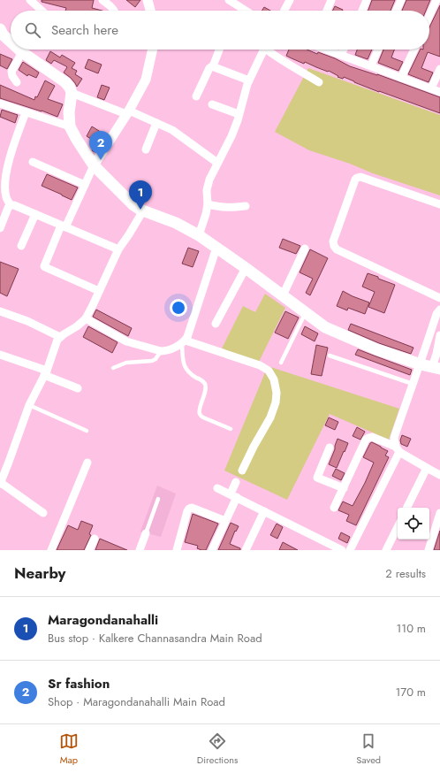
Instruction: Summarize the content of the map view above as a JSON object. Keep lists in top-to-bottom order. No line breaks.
{"page":{"search":"Search here","pins":["2","1"],"heading":["Nearby","2 results"],"list":[{"mark":"1","name":"Maragondanahalli","note":"Bus stop · Kalkere Channasandra Main Road","value":"110 m"},{"mark":"2","name":"Sr fashion","note":"Shop · Maragondanahalli Main Road","value":"170 m"}],"nav":["Map","Directions","Saved"]}}
